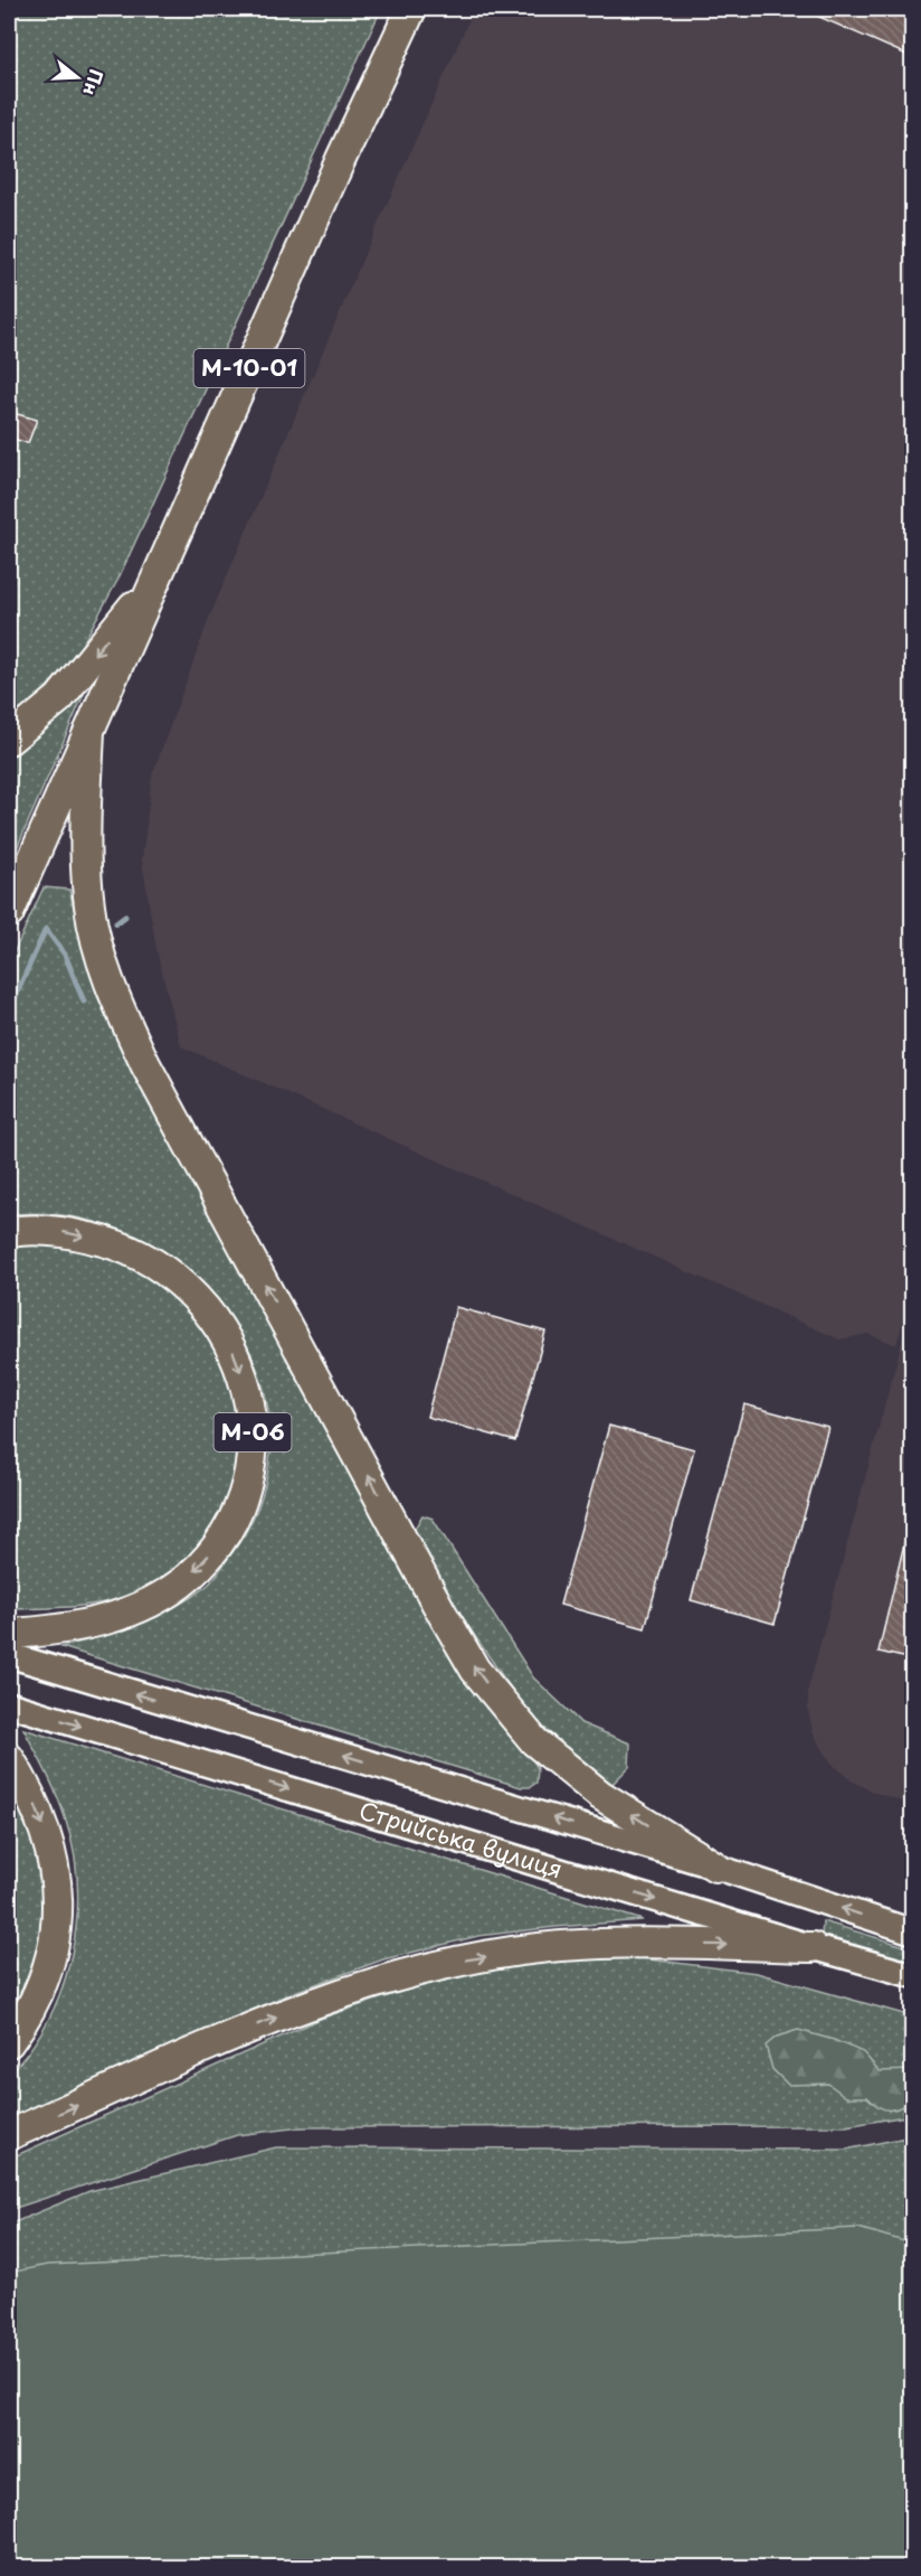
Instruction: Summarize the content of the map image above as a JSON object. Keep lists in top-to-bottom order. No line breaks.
{"streets":{"highway":["М-10-01","М-06"],"main road":["Стрийська вулиця"]},"north":"right"}
